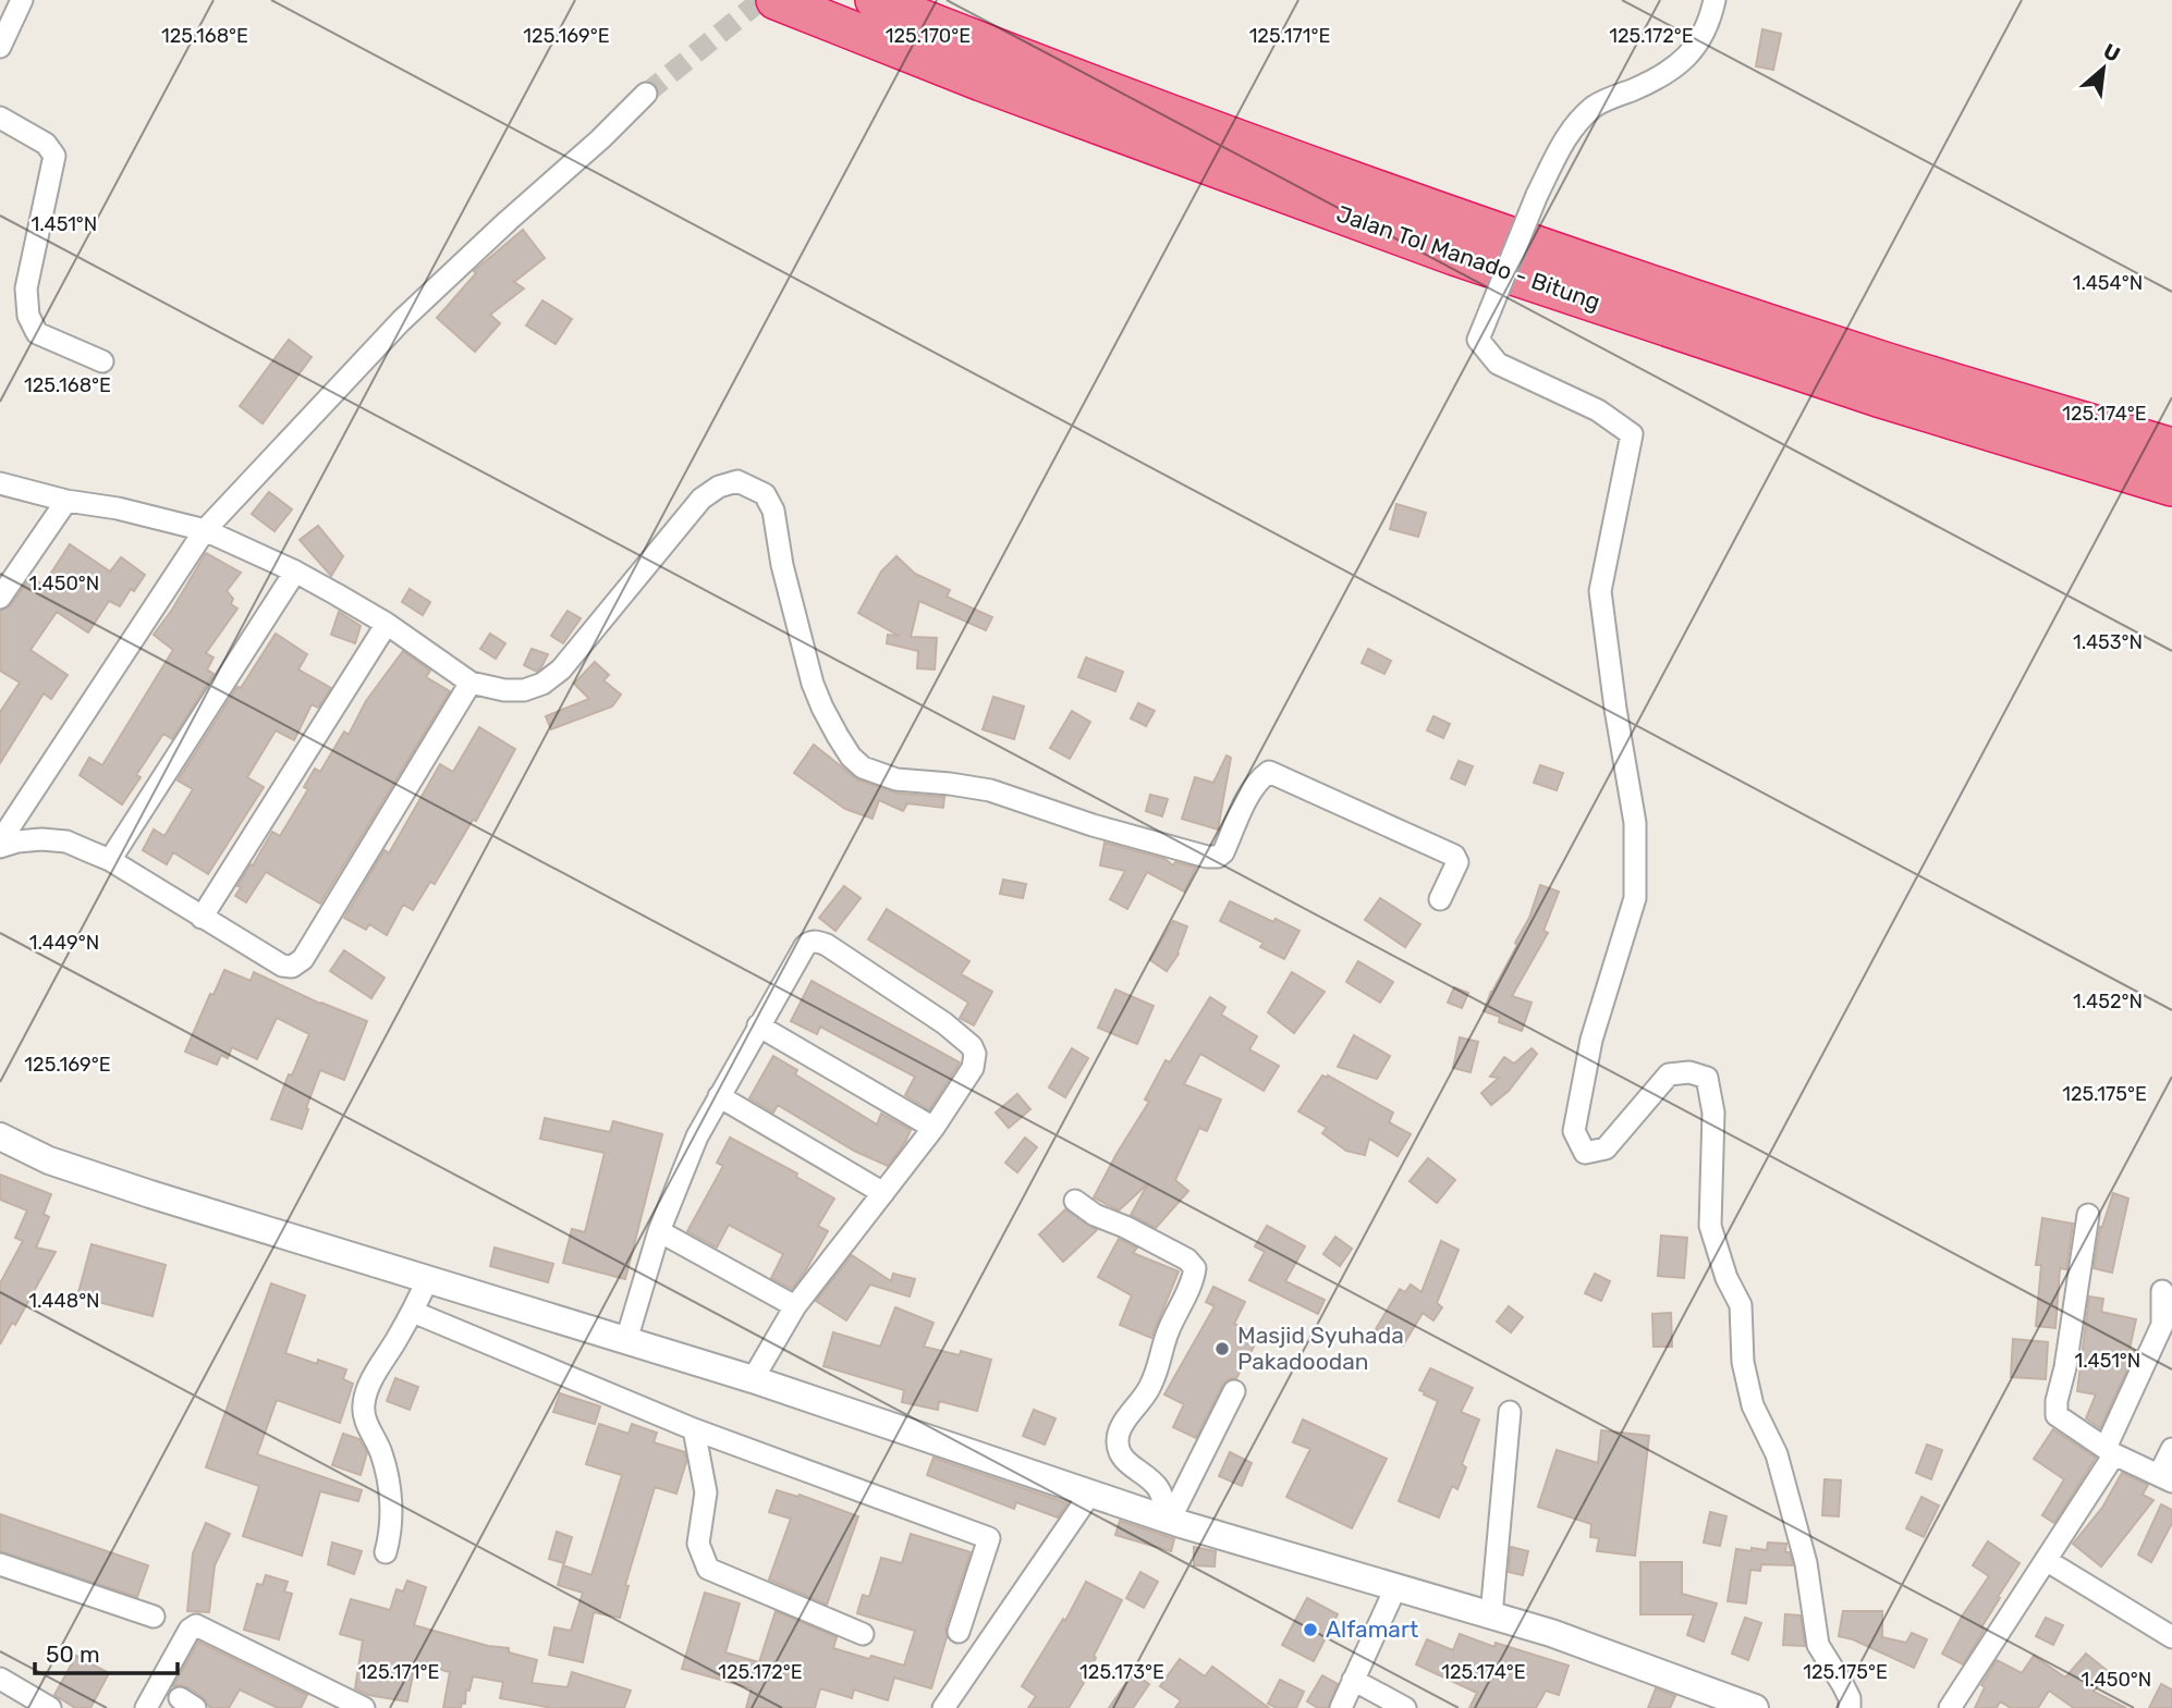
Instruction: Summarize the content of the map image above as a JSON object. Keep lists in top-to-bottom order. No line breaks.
{"streets":{"highway":["Jalan Tol Manado - Bitung"]},"places":["Masjid Syuhada Pakadoodan","Alfamart"],"scale_bar":"50 m","north":"top right","coordinates":["125.168°E","125.169°E","125.170°E","125.171°E","125.172°E","1.451°N","1.454°N","125.174°E","1.450°N","1.453°N","1.449°N","1.452°N","125.175°E","1.448°N","125.173°E"]}
